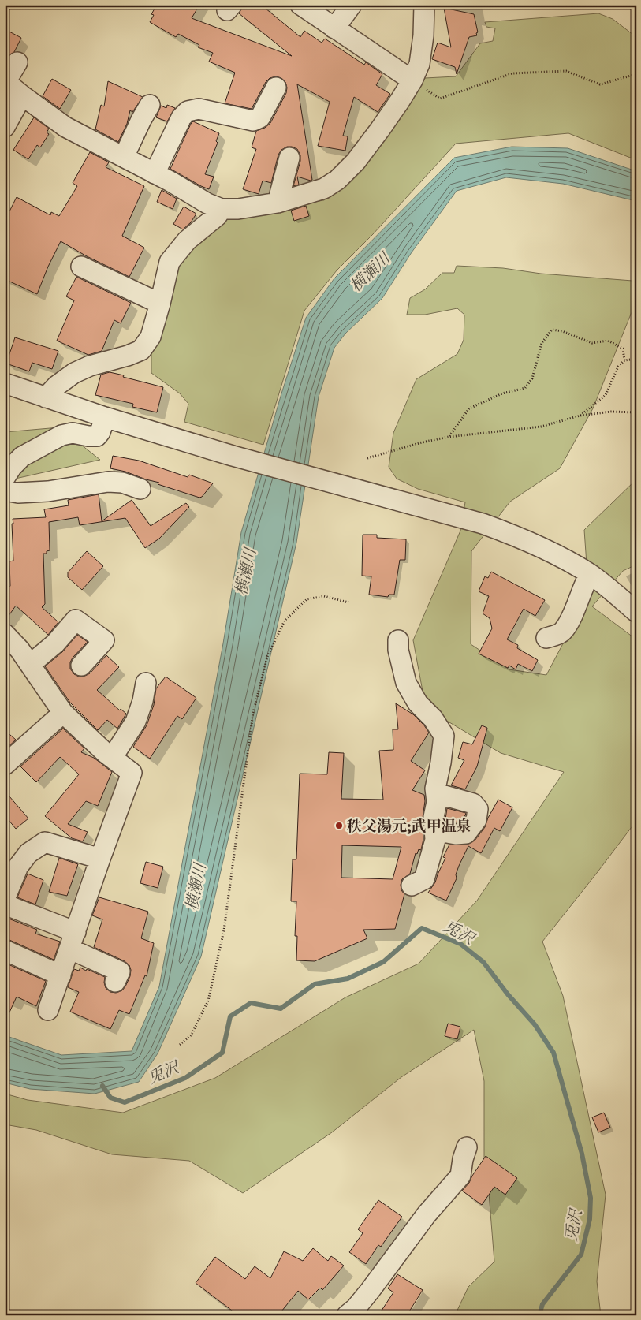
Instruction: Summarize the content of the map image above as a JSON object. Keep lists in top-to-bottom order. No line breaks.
{"water":["横瀬川","兎沢"],"places":["秩父湯元;武甲温泉"]}
